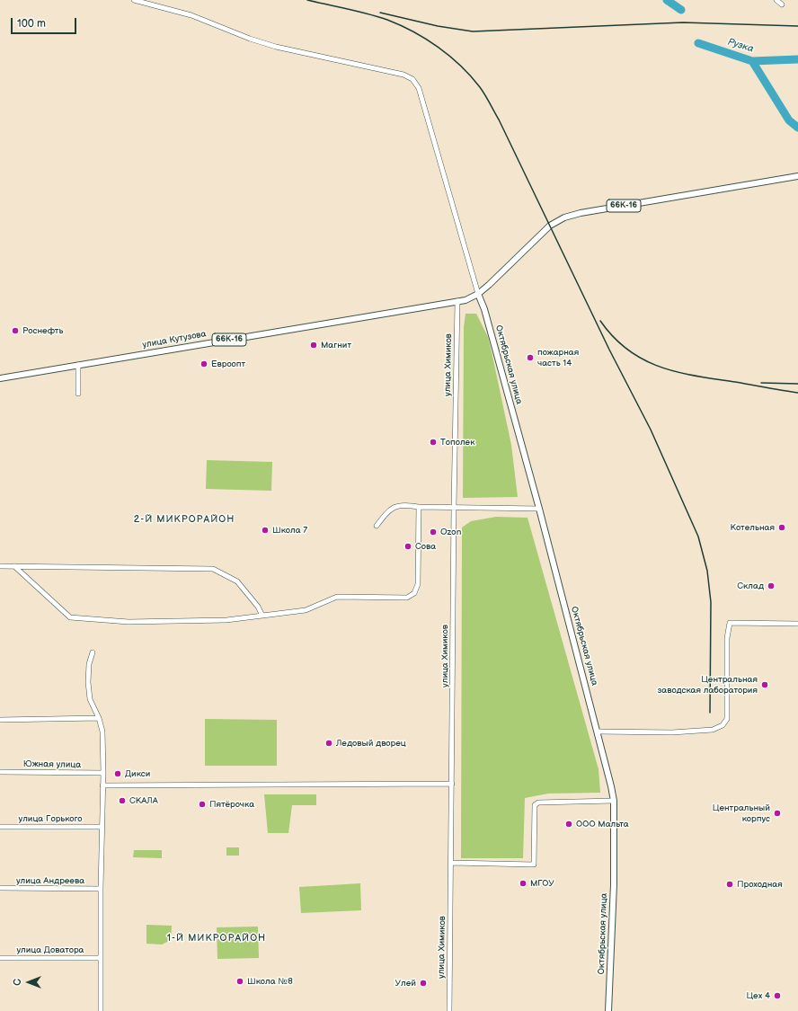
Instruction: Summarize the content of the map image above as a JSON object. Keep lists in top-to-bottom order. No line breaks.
{"streets":{"main road":["66К-16","улица Кутузова","Октябрьская улица"],"street":["улица Химиков","Южная улица","улица Горького","улица Андреева","улица Доватора"]},"crossings":[["66К-16","улица Кутузова"],["66К-16","улица Химиков"],["66К-16","Октябрьская улица"],["улица Кутузова","улица Химиков"]],"districts":["2-Й МИКРОРАЙОН","1-Й МИКРОРАЙОН"],"water":["Рузка"],"places":["Роснефть","Магнит","пожарная часть 14","Евроопт","Тополек","Котельная","Школа 7","Ozon","Сова","Склад","Центральная заводская лаборатория","Ледовый дворец","Дикси","СКАЛА","Пятёрочка","Центральный корпус","ООО Мальта","МГОУ","Проходная","Школа №8","Улей","Цех 4"],"scale_bar":"100 m","north":"left"}
